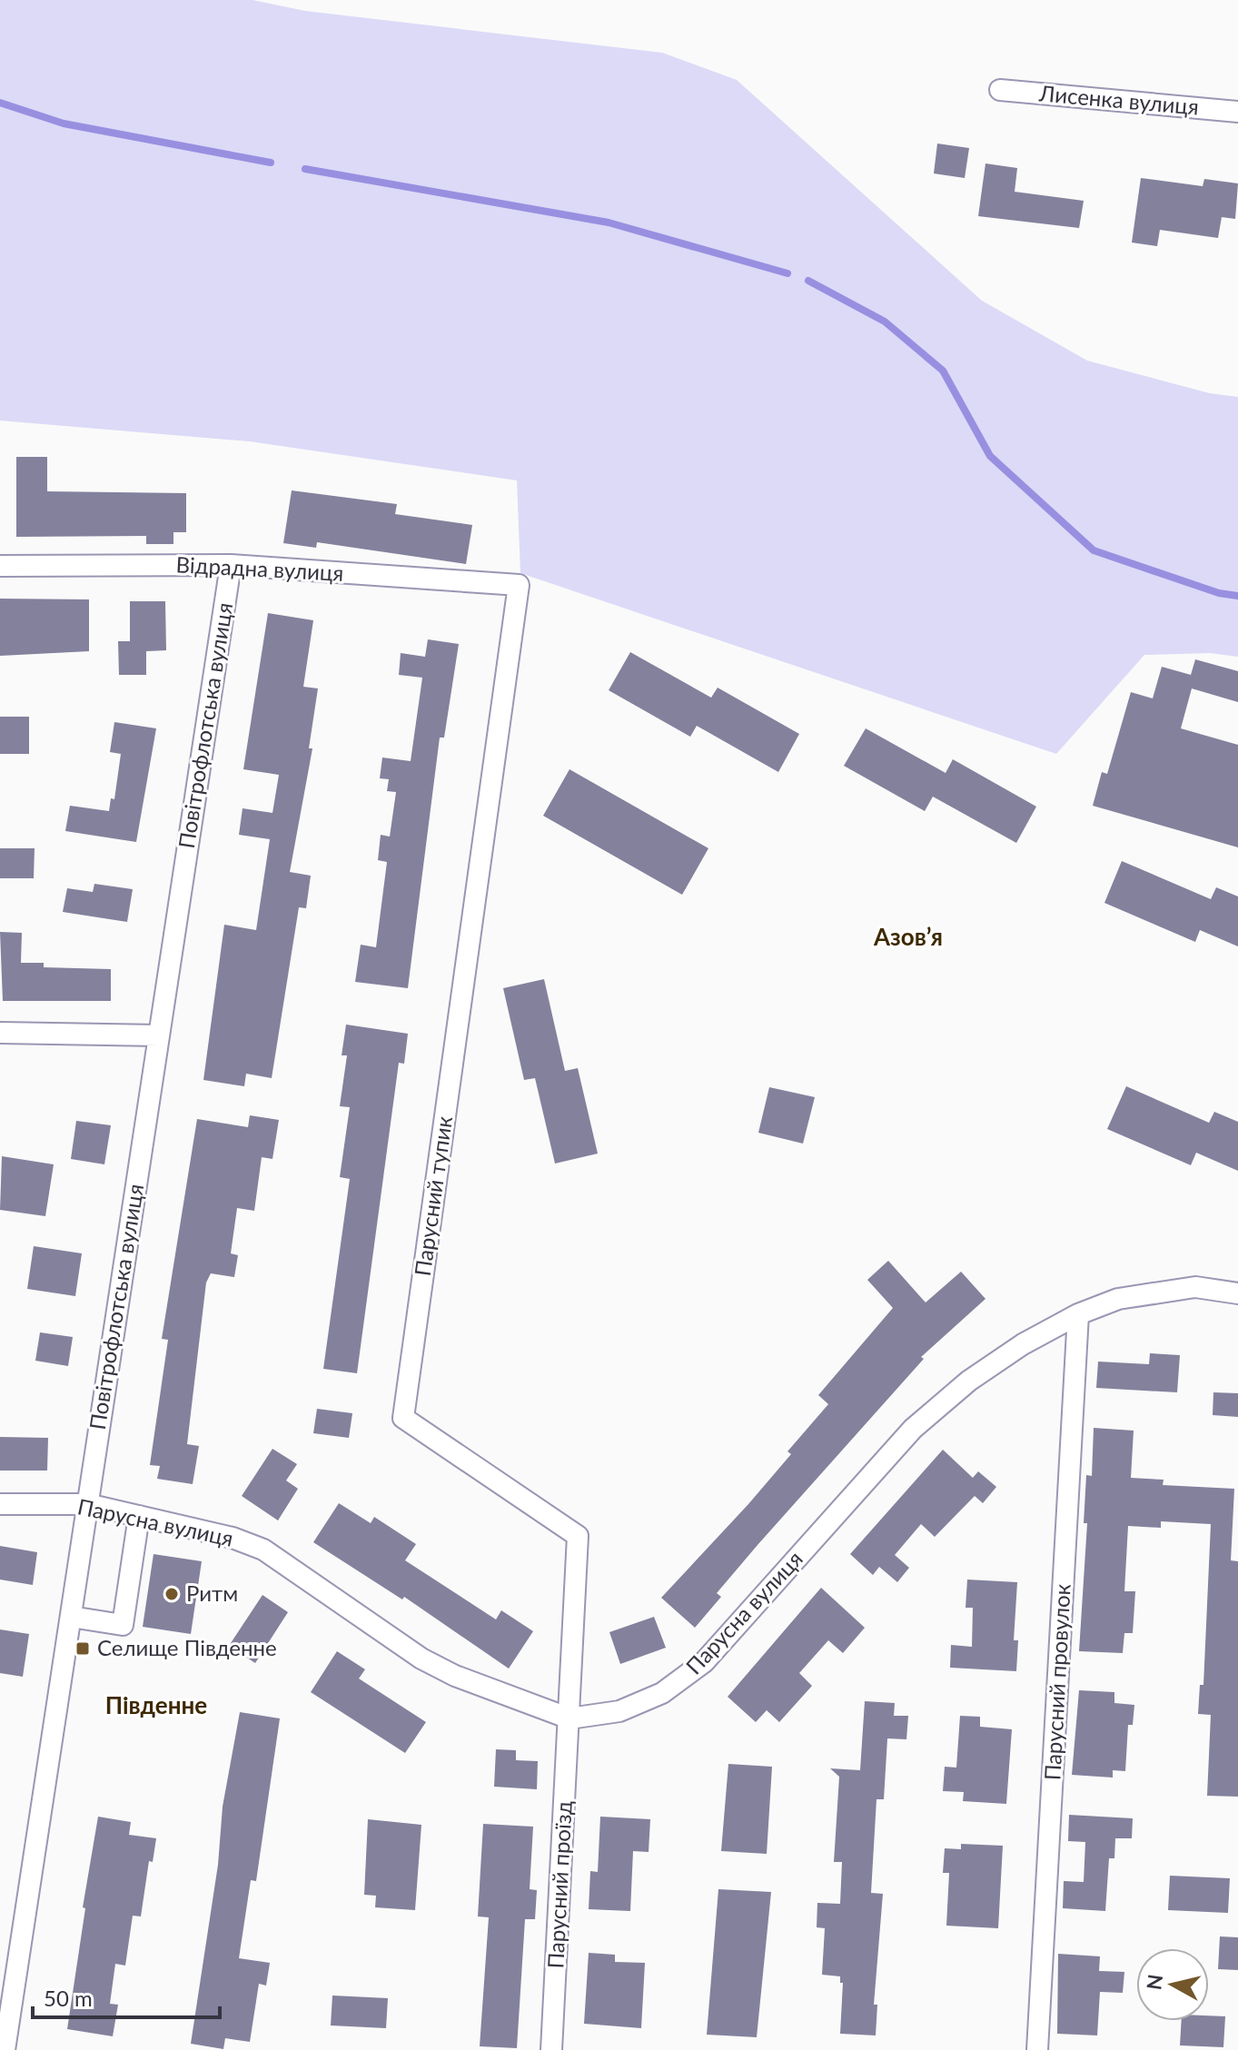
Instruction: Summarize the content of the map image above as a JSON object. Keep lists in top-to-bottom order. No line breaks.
{"streets":{"street":["Лисенка вулиця","Відрадна вулиця","Повітрофлотська вулиця","Парусний тупик","Парусна вулиця","Парусний провулок","Парусний проїзд"]},"crossings":[["Відрадна вулиця","Повітрофлотська вулиця"],["Відрадна вулиця","Парусний тупик"],["Повітрофлотська вулиця","Парусна вулиця"],["Парусний тупик","Парусна вулиця"],["Парусний тупик","Парусний проїзд"],["Парусна вулиця","Парусний провулок"],["Парусна вулиця","Парусний проїзд"]],"districts":["Азов’я","Південне"],"places":{"other":["Ритм"],"transit":["Селище Південне"]},"scale_bar":"50 m","north":"left"}
